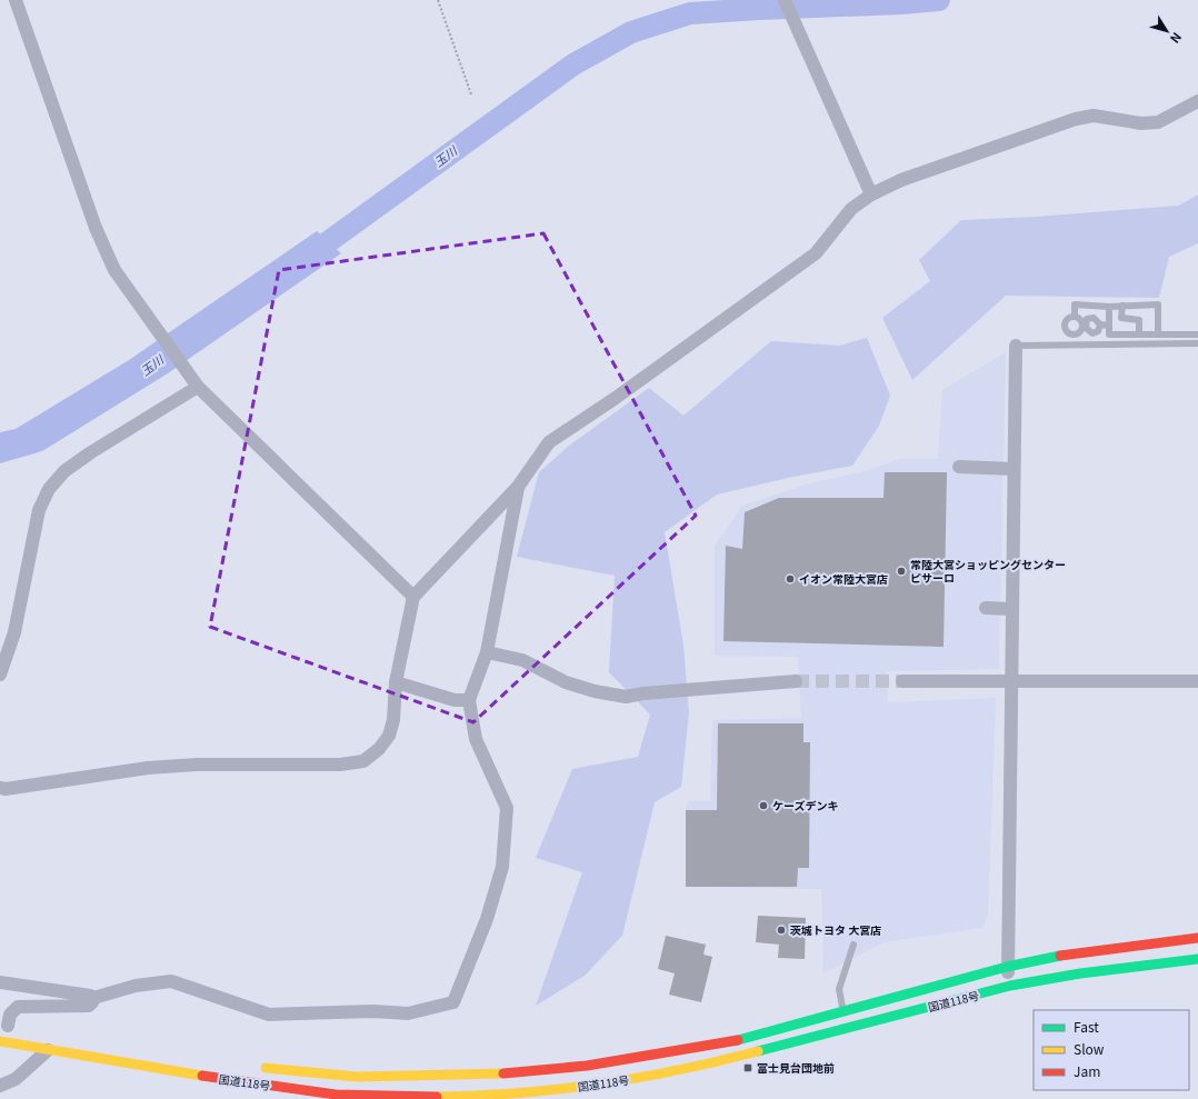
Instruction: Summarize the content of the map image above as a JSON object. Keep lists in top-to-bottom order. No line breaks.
{"streets":{"highway":["国道118号"]},"water":["玉川"],"places":{"other":["常陸大宮ショッピングセンター ピサーロ","イオン常陸大宮店","ケーズデンキ","茨城トヨタ 大宮店"],"transit":["富士見台団地前"]},"legend":["Fast","Slow","Jam"],"north":"bottom right"}
